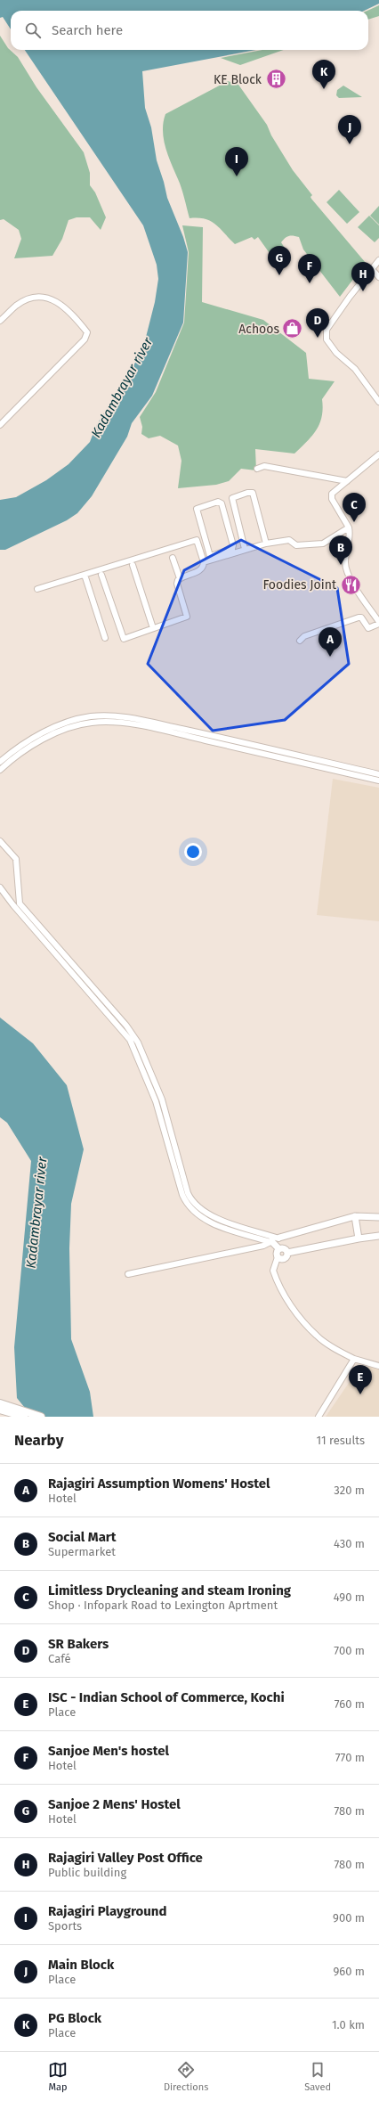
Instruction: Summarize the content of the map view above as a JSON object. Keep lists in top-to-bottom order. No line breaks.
{"water":["Kadambrayar river"],"places":{"building":["KE Block"],"shop":["Achoos"],"restaurant":["Foodies Joint"]},"page":{"search":"Search here","pins":["K","J","I","G","F","H","D","C","B","A","E"],"heading":["Nearby","11 results"],"list":[{"mark":"A","name":"Rajagiri Assumption Womens' Hostel","note":"Hotel","value":"320 m"},{"mark":"B","name":"Social Mart","note":"Supermarket","value":"430 m"},{"mark":"C","name":"Limitless Drycleaning and steam Ironing","note":"Shop · Infopark Road to Lexington Aprtment","value":"490 m"},{"mark":"D","name":"SR Bakers","note":"Café","value":"700 m"},{"mark":"E","name":"ISC - Indian School of Commerce, Kochi","note":"Place","value":"760 m"},{"mark":"F","name":"Sanjoe Men's hostel","note":"Hotel","value":"770 m"},{"mark":"G","name":"Sanjoe 2 Mens' Hostel","note":"Hotel","value":"780 m"},{"mark":"H","name":"Rajagiri Valley Post Office","note":"Public building","value":"780 m"},{"mark":"I","name":"Rajagiri Playground","note":"Sports","value":"900 m"},{"mark":"J","name":"Main Block","note":"Place","value":"960 m"},{"mark":"K","name":"PG Block","note":"Place","value":"1.0 km"}],"nav":["Map","Directions","Saved"]}}
